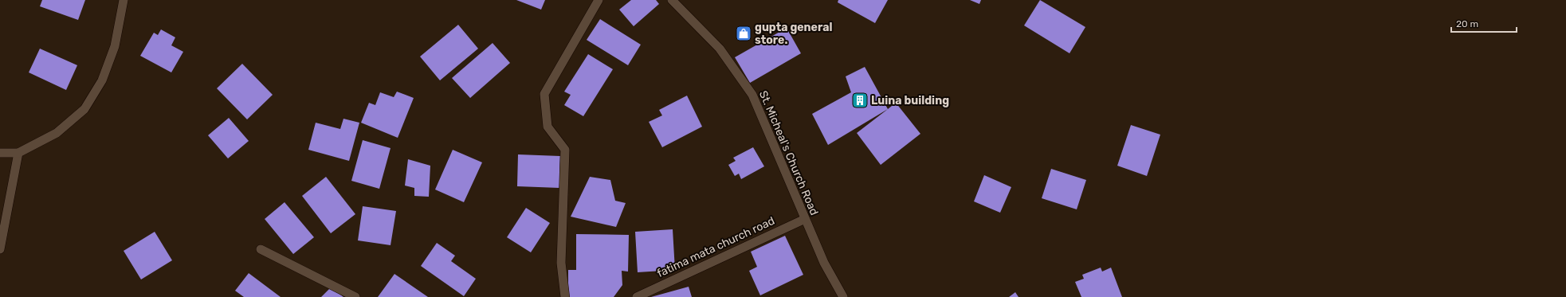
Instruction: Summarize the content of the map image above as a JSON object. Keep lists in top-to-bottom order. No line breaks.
{"streets":{"street":["St. Micheal's Church Road","fatima mata church road"]},"crossings":[["St. Micheal's Church Road","fatima mata church road"]],"places":{"shop":["gupta general store."],"building":["Luina building"]},"scale_bar":"20 m"}
